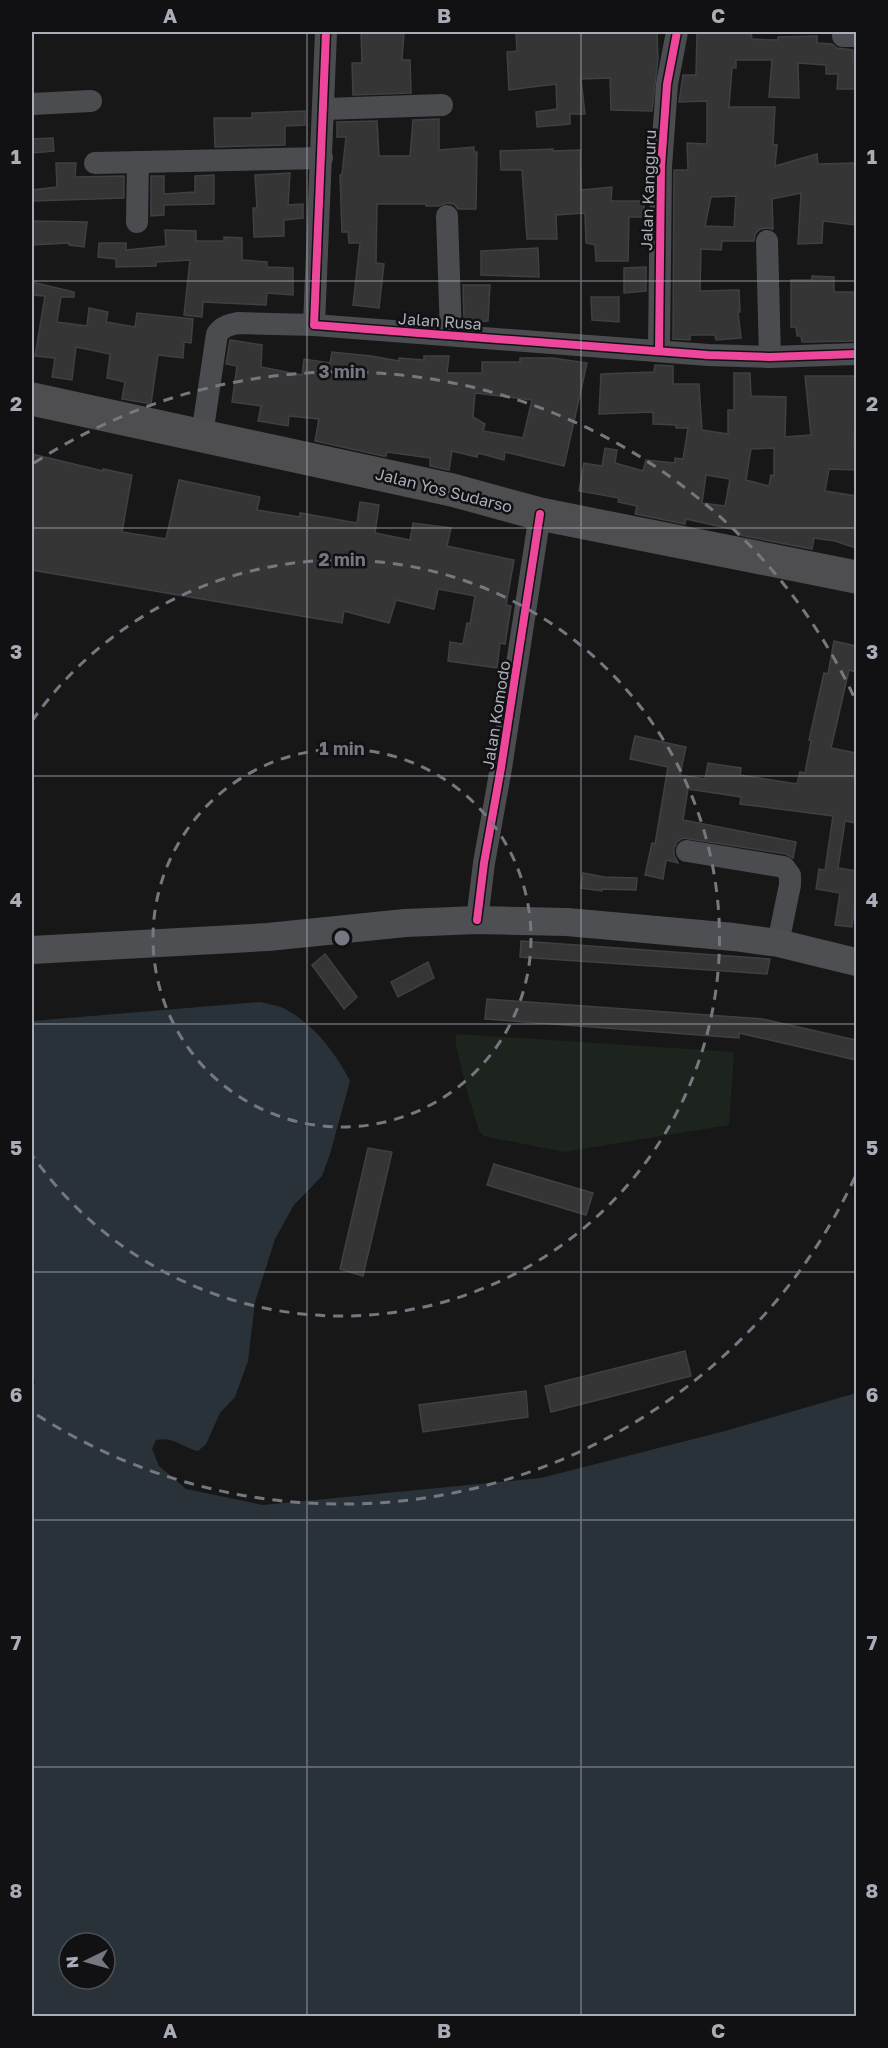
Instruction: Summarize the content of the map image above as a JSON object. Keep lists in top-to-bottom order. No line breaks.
{"streets":{"highway":["Jalan Yos Sudarso"],"street":["Jalan Kangguru","Jalan Rusa","Jalan Komodo"]},"crossings":[["Jalan Kangguru","Jalan Rusa"],["Jalan Rusa","Jalan Yos Sudarso"],["Jalan Yos Sudarso","Jalan Komodo"]],"north":"left","grid":{"columns":["A","B","C"],"rows":["1","2","3","4","5","6","7","8"]},"rings":["3 min","2 min","1 min"]}
